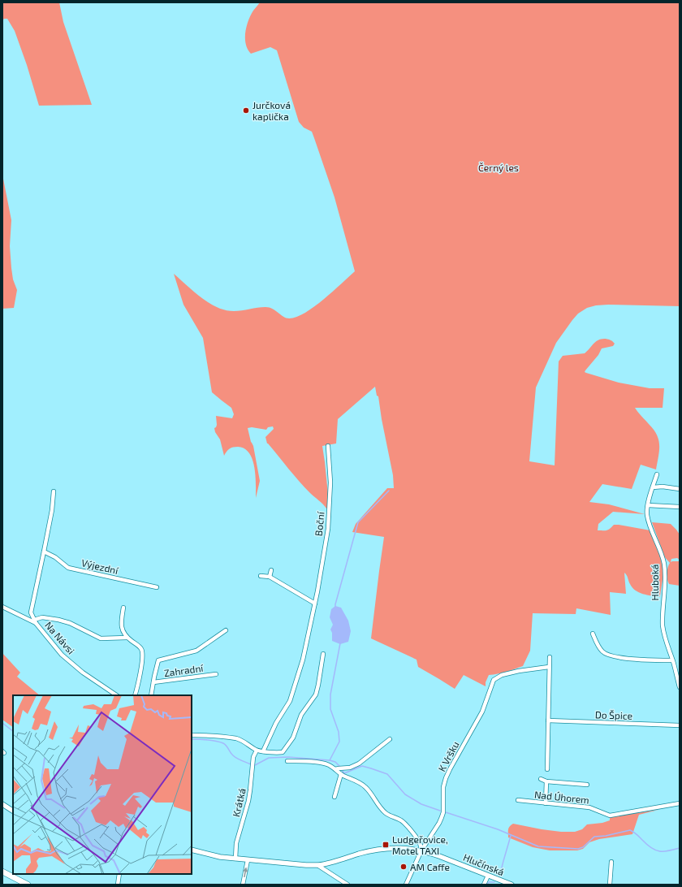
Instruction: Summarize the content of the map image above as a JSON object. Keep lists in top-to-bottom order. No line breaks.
{"streets":{"street":["Boční","Výjezdní","Hluboká","Na Návsi","Zahradní","Do Špice","K Vršku","Nad Úhorem","Krátká","Hlučínská"]},"crossings":[["K Vršku","Hlučínská"],["Krátká","Hlučínská"]],"parks":["Černý les"],"places":{"other":["Jurčková kaplička","AM Caffe"],"transit":["Ludgeřovice, Motel TAXI"]}}
